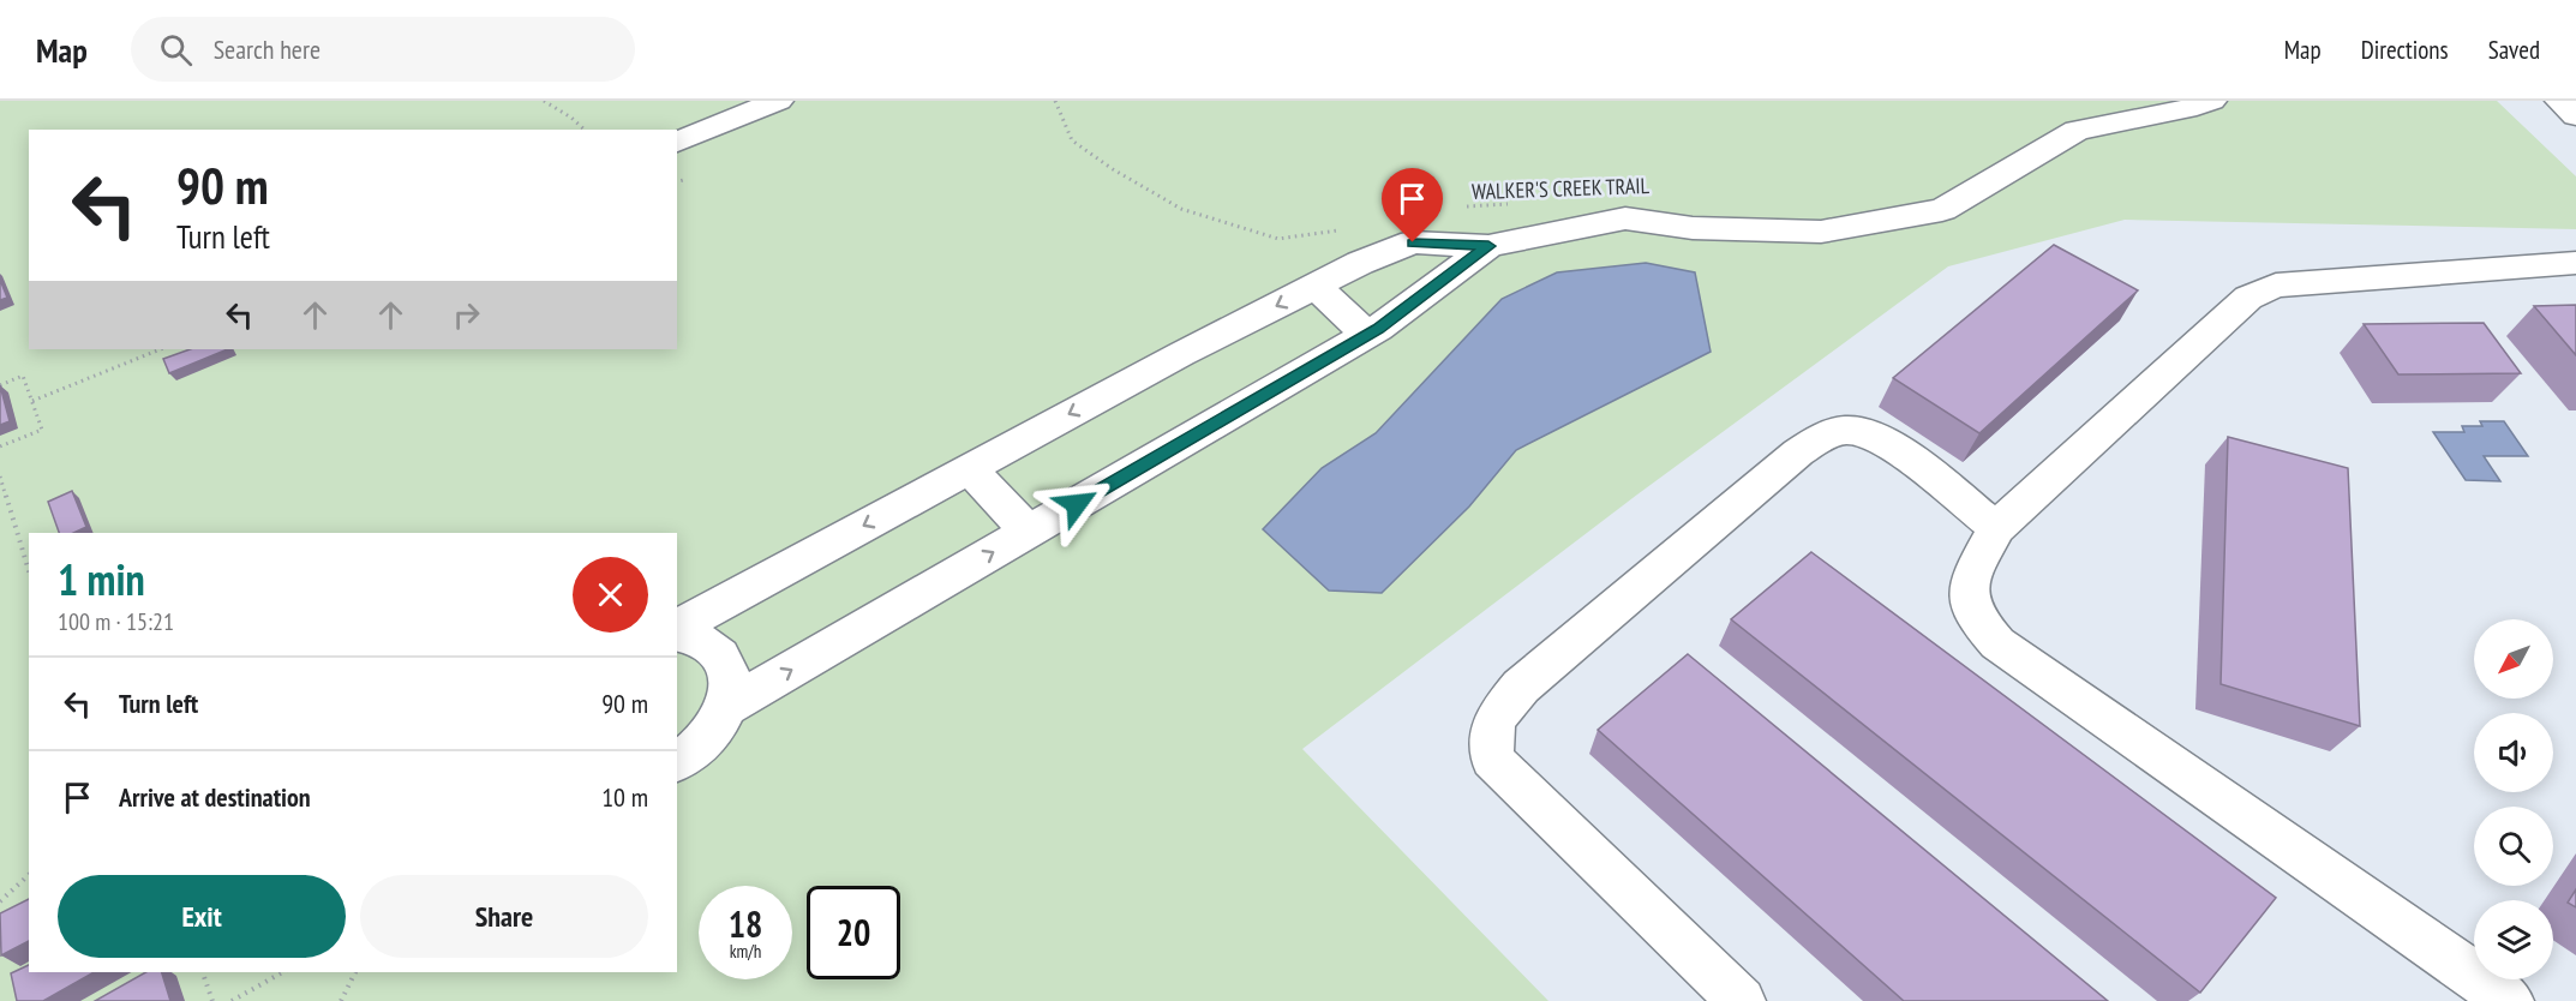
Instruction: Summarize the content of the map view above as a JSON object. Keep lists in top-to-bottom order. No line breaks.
{"streets":{"path":["WALKER'S CREEK TRAIL"]},"north":"bottom left","page":{"header":"Map","search":"Search here","nav":["Map","Directions","Saved"],"turn":["90 m","Turn left"],"heading":["1 min","100 m · 15:21"],"list":[{"name":"Turn left","value":"90 m"},{"name":"Arrive at destination","value":"10 m"}],"buttons":["Exit","Share"],"speed":"18 km/h","limit":"20"}}
